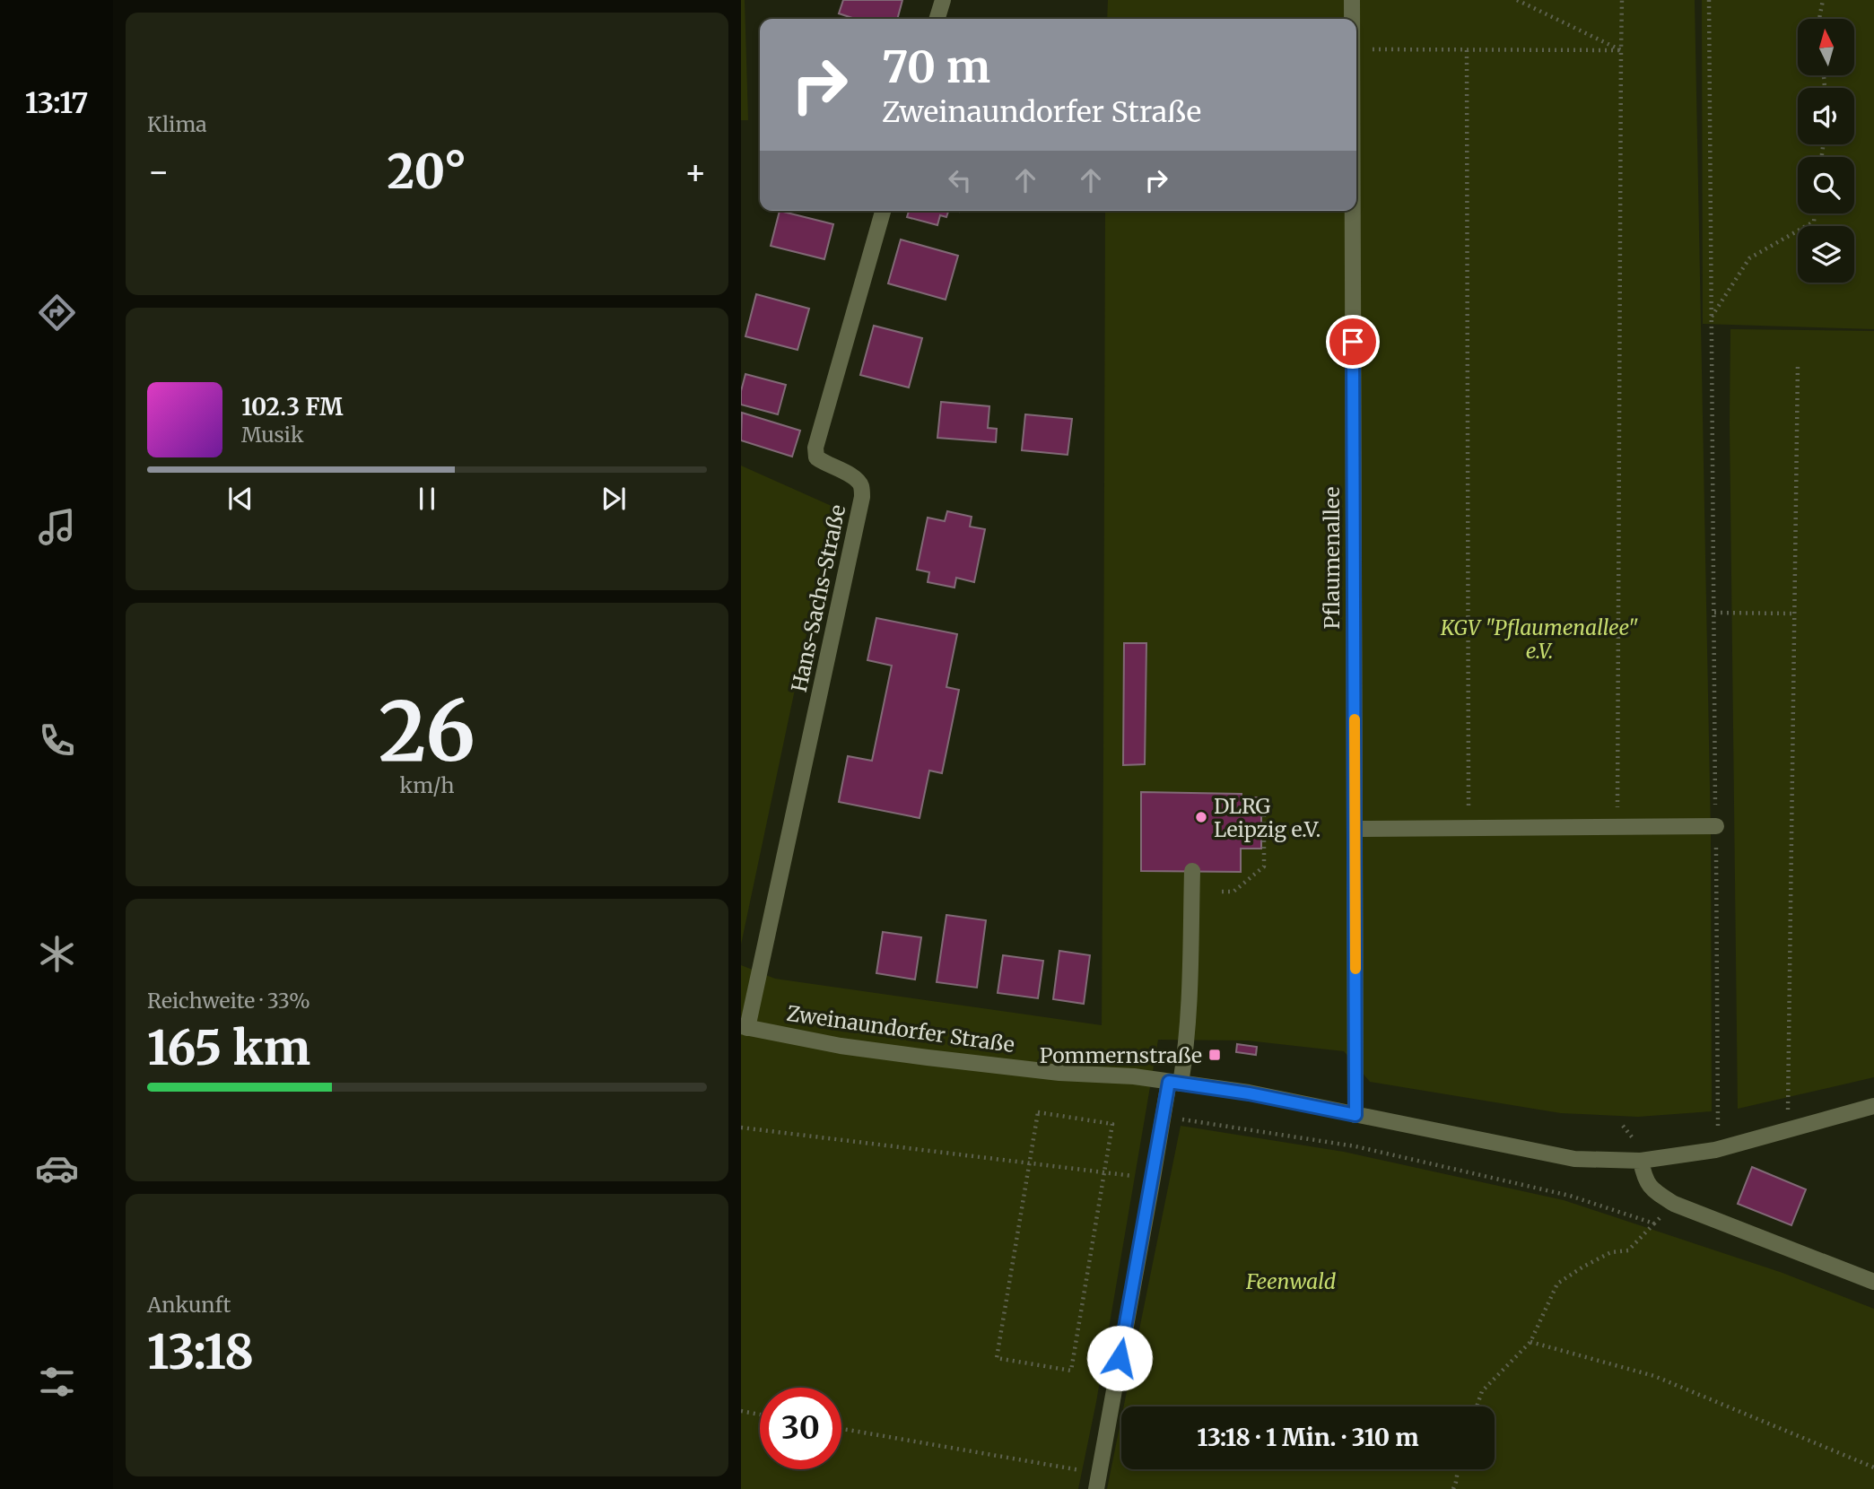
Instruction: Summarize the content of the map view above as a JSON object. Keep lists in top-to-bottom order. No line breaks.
{"streets":{"street":["Pflaumenallee","Hans-Sachs-Straße","Zweinaundorfer Straße"]},"crossings":[["Pflaumenallee","Zweinaundorfer Straße"],["Hans-Sachs-Straße","Zweinaundorfer Straße"]],"parks":["KGV \"Pflaumenallee\" e.V.","Feenwald"],"places":{"other":["DLRG Leipzig e.V."],"transit":["Pommernstraße"]},"north":"top","page":{"tabs":"13:17","tile":["Klima",["26","km/h"],["Reichweite · 33%","165 km"],["Ankunft","13:18"]],"turn":["70 m","Zweinaundorfer Straße"],"heat":["−","20°","+"],"song":["102.3 FM","Musik"],"limit":"30","trip":"13:18 · 1 Min. · 310 m"}}
